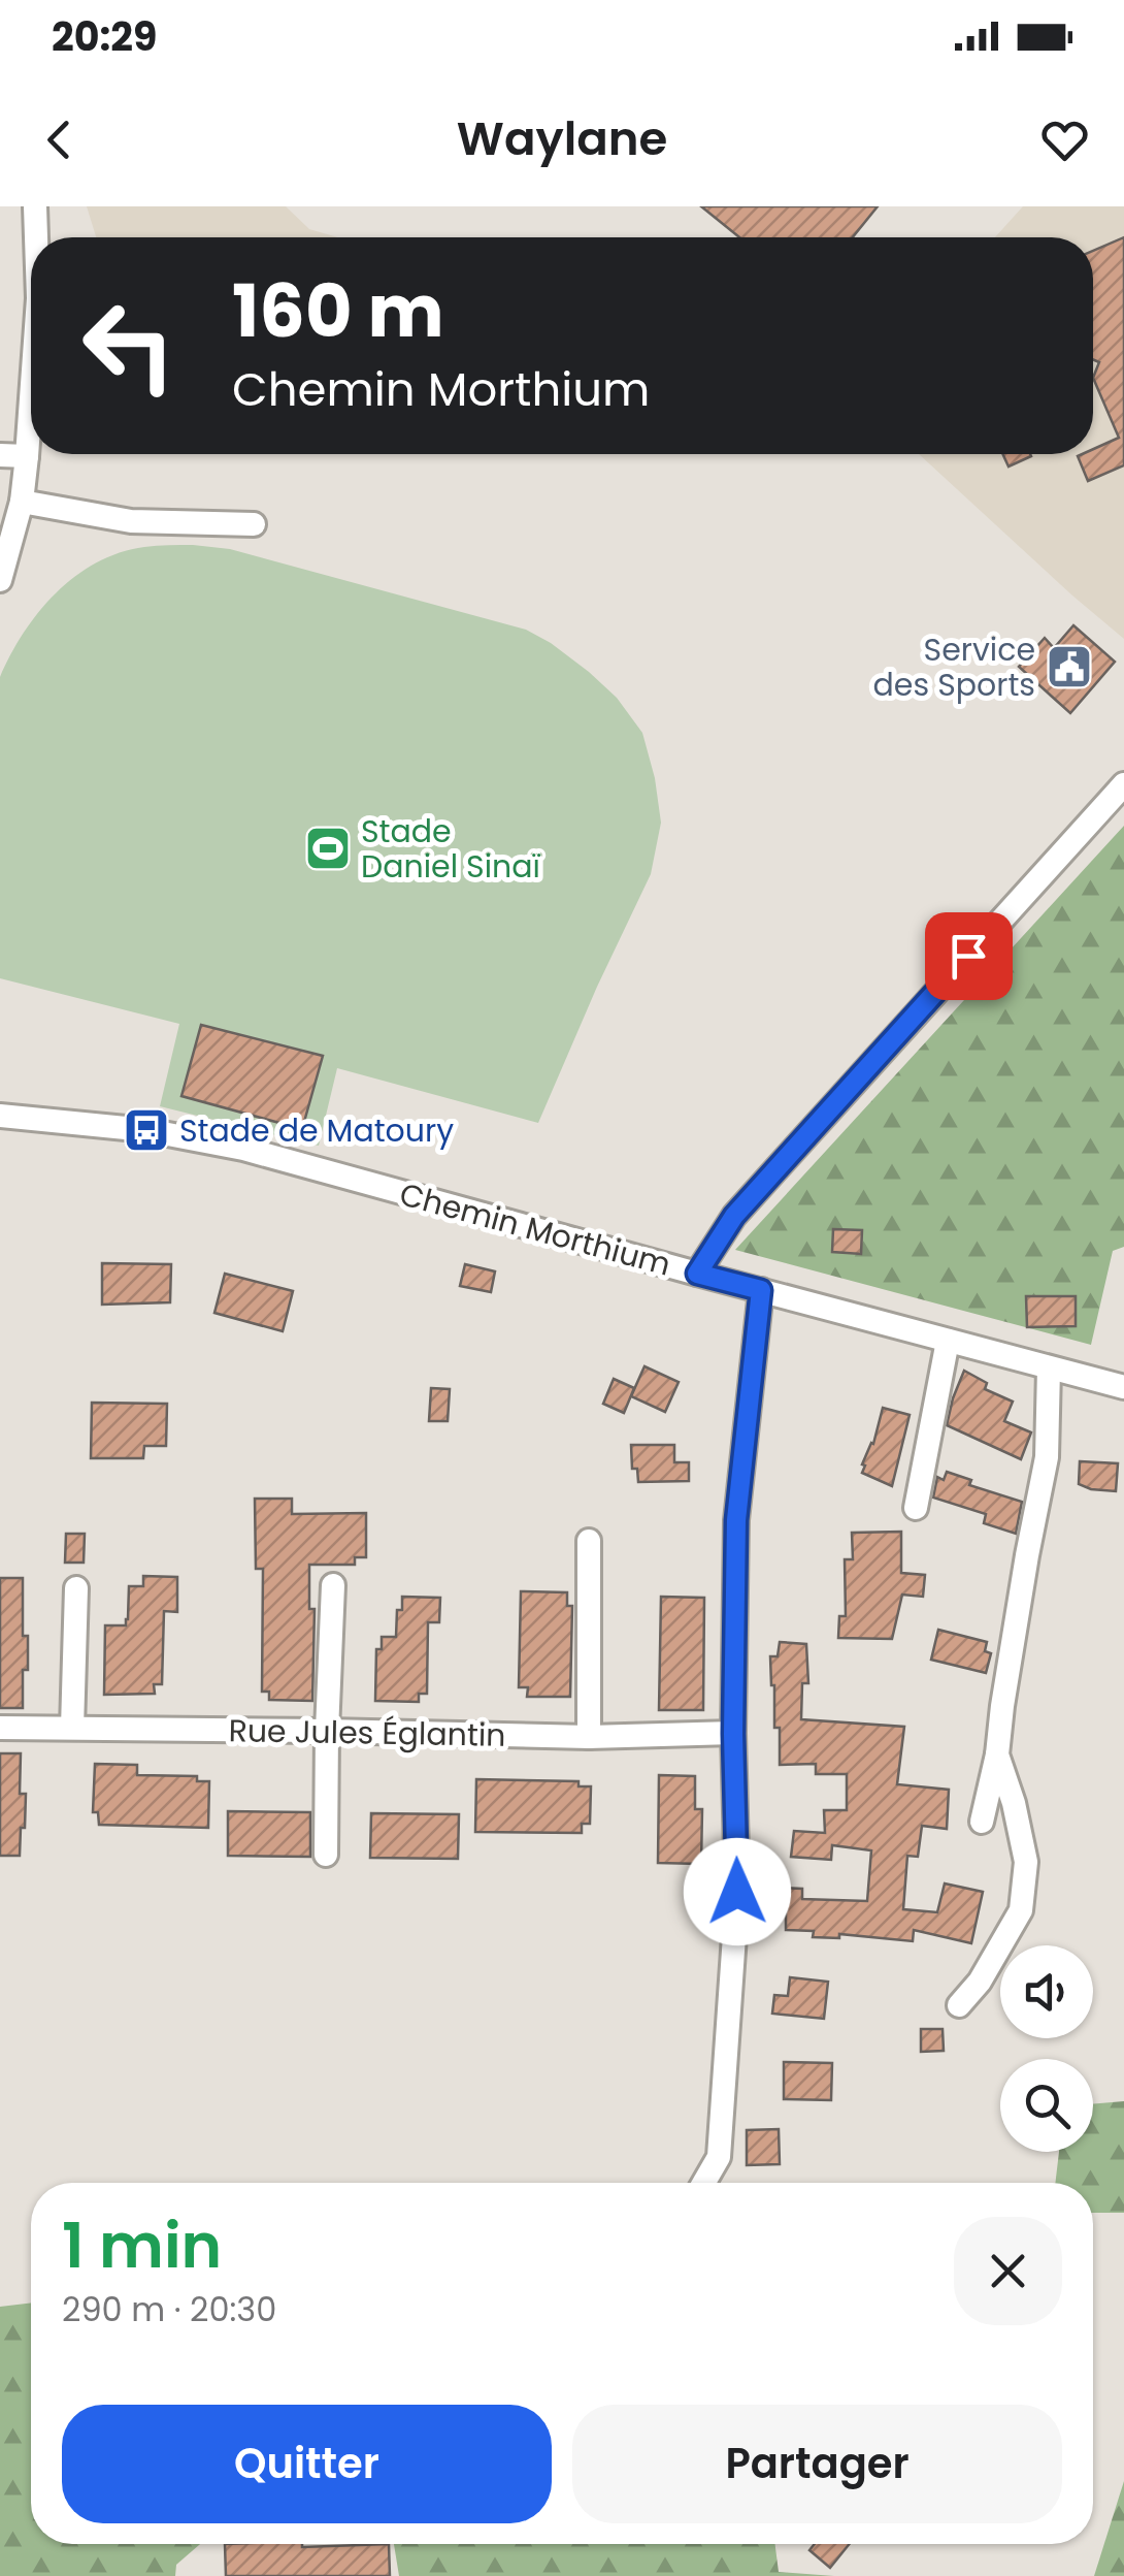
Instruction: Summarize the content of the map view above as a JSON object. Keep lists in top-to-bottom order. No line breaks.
{"streets":{"street":["Chemin Morthium","Rue Jules Églantin"]},"places":{"public building":["Service des Sports"],"sports":["Stade Daniel Sinaï"],"bus stop":["Stade de Matoury"]},"page":{"status":"20:29","header":"Waylane","turn":["160 m","Chemin Morthium"],"heading":["1 min","290 m · 20:30"],"buttons":["Quitter","Partager"]}}
